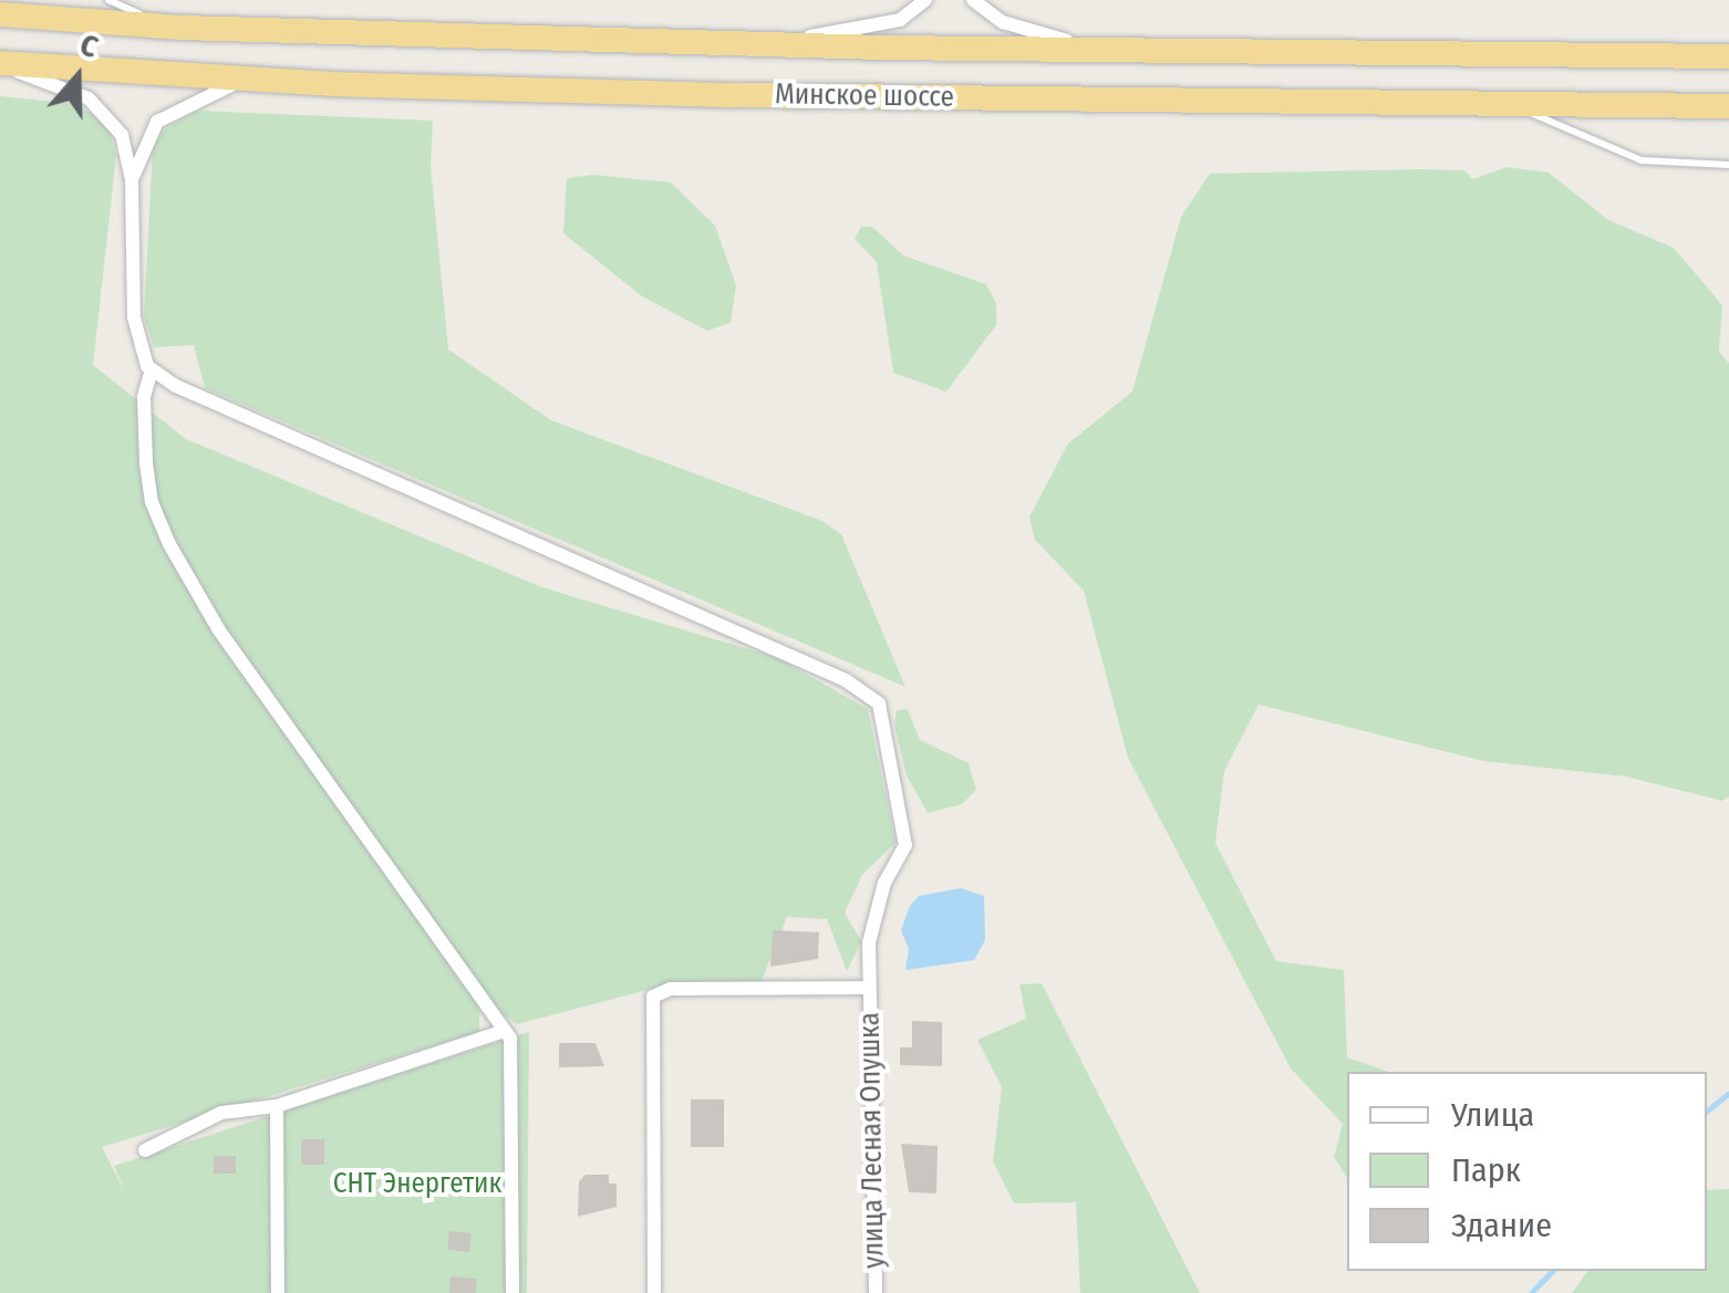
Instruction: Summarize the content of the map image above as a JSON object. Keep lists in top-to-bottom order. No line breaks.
{"streets":{"highway":["Минское шоссе"],"street":["улица Лесная Опушка"]},"parks":["СНТ Энергетик"],"legend":["Улица","Парк","Здание"],"north":"top"}
